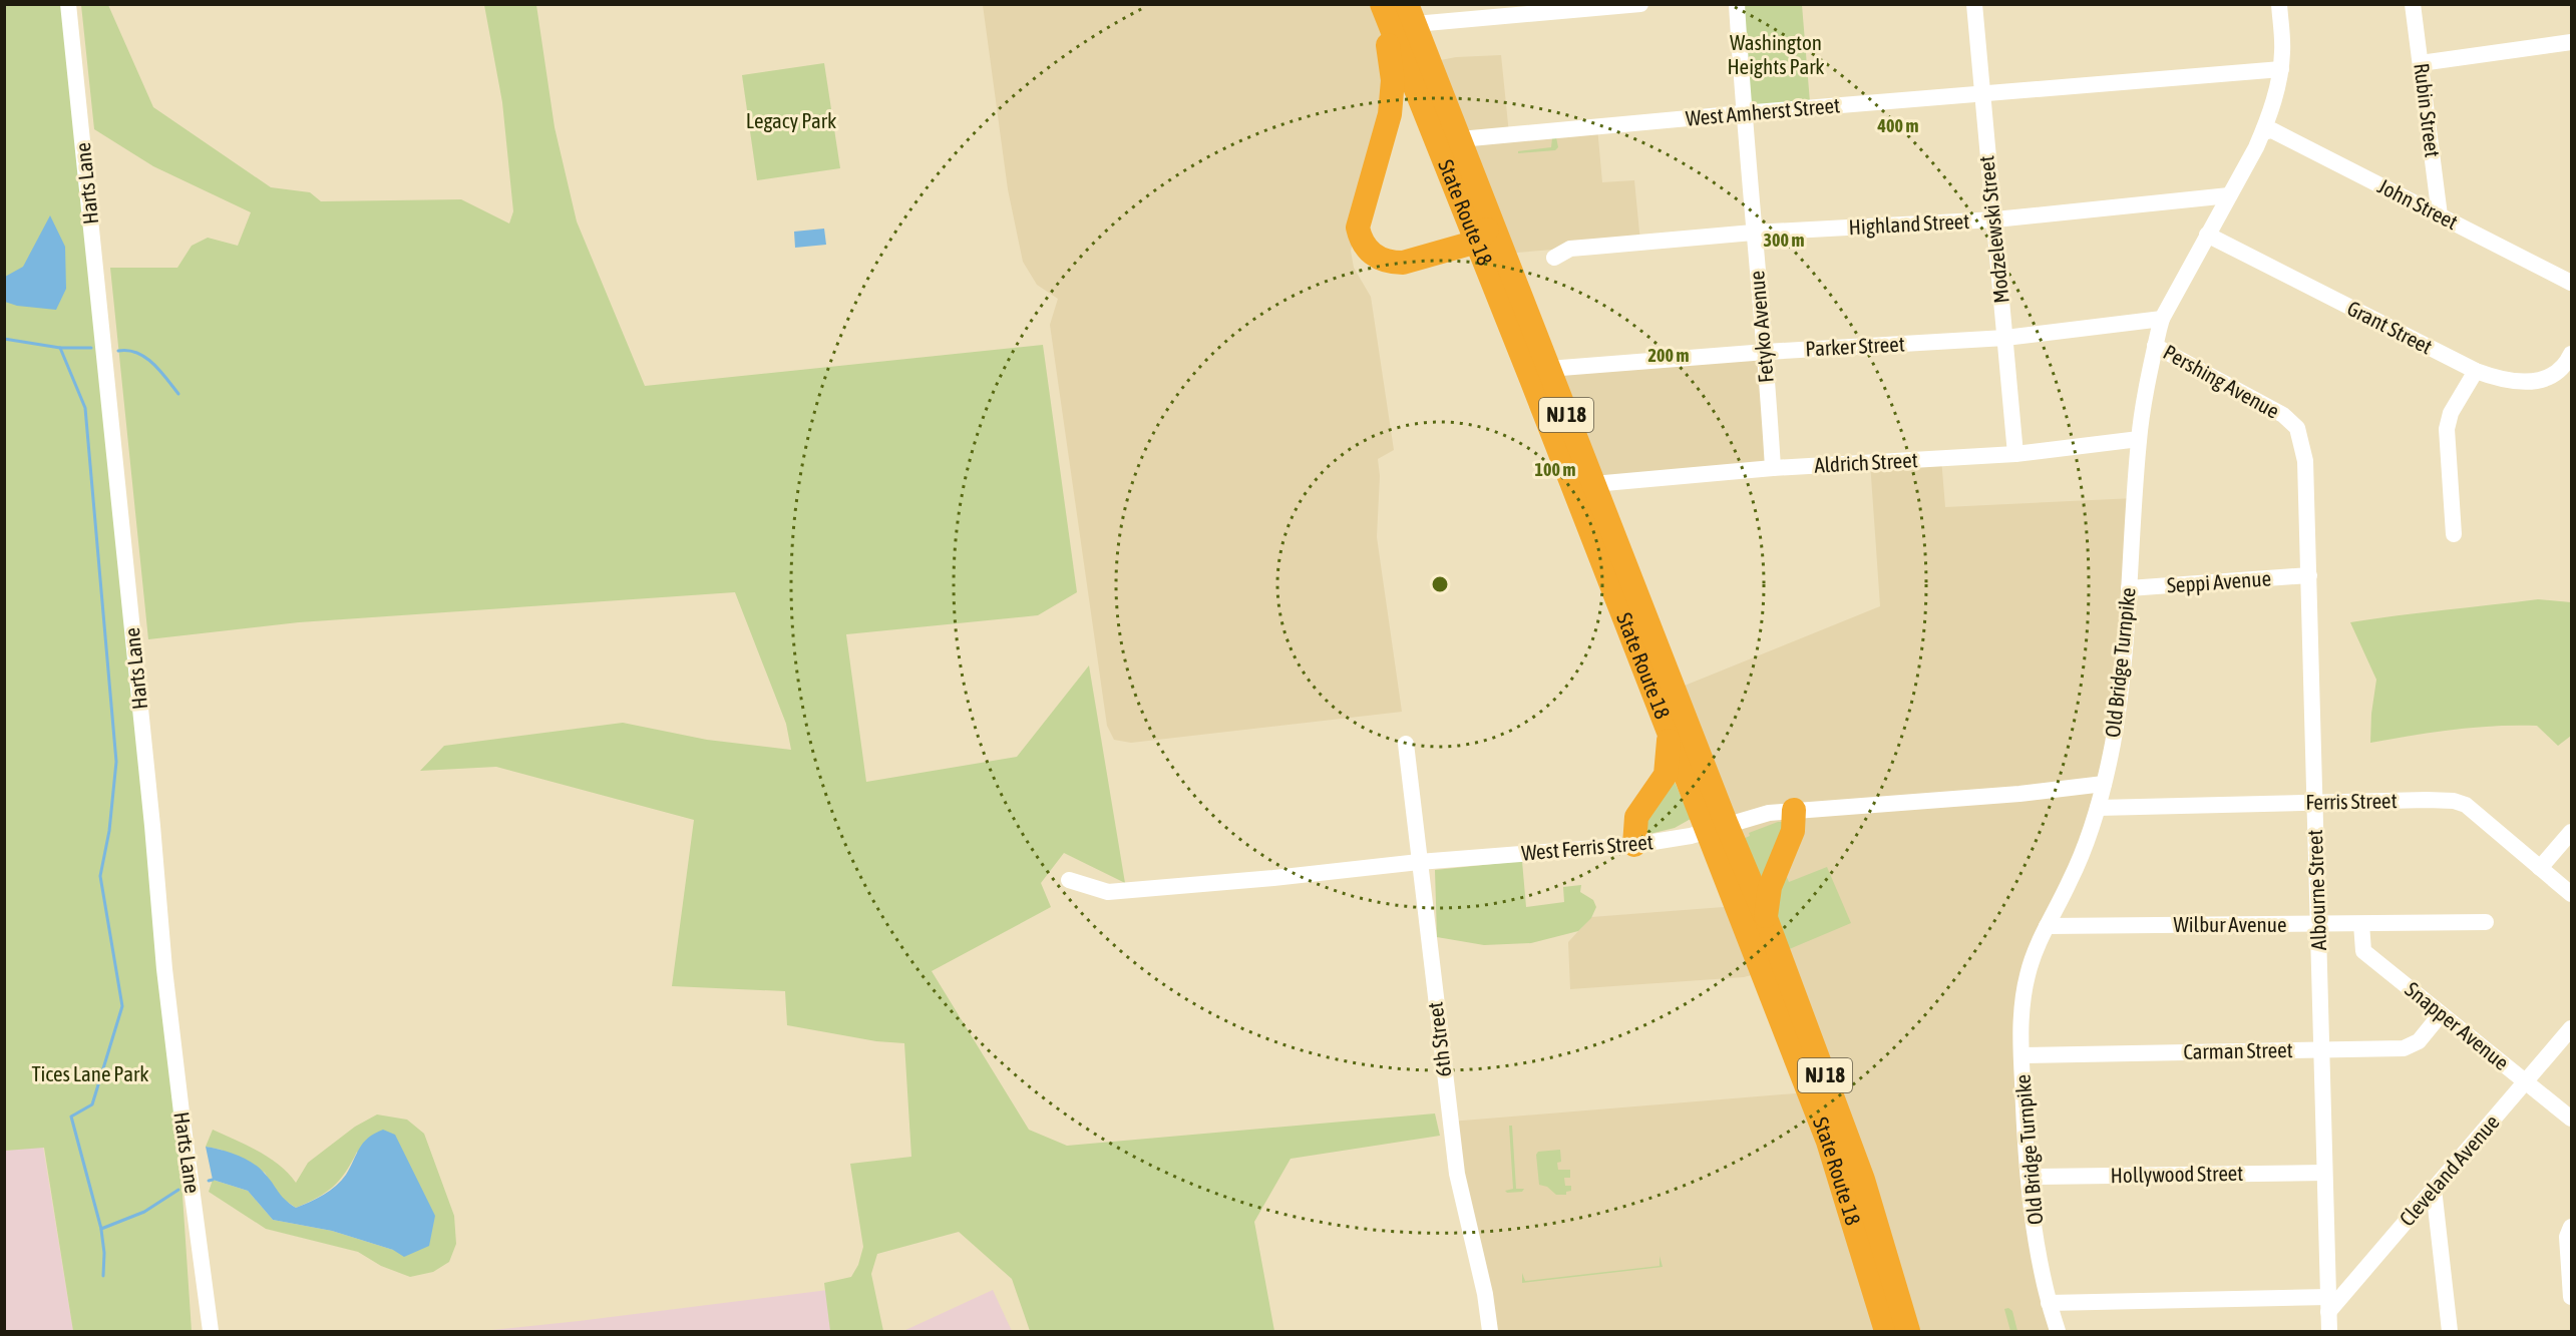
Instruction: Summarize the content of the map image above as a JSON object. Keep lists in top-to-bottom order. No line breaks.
{"streets":{"highway":["State Route 18","NJ 18"],"street":["Rubin Street","West Amherst Street","Harts Lane","John Street","Highland Street","Modzelewski Street","Fetyko Avenue","Grant Street","Parker Street","Pershing Avenue","Aldrich Street","Seppi Avenue","Old Bridge Turnpike","Ferris Street","West Ferris Street","Albourne Street","Wilbur Avenue","Snapper Avenue","6th Street","Carman Street","Cleveland Avenue","Hollywood Street"]},"crossings":[["Rubin Street","John Street"],["West Amherst Street","State Route 18"],["West Amherst Street","Modzelewski Street"],["West Amherst Street","Fetyko Avenue"],["West Amherst Street","Old Bridge Turnpike"],["John Street","Old Bridge Turnpike"],["State Route 18","Parker Street"],["State Route 18","Aldrich Street"],["State Route 18","West Ferris Street"],["Highland Street","Modzelewski Street"],["Highland Street","Fetyko Avenue"],["Highland Street","Old Bridge Turnpike"],["Modzelewski Street","Parker Street"],["Modzelewski Street","Aldrich Street"],["Fetyko Avenue","Parker Street"],["Fetyko Avenue","Aldrich Street"],["Grant Street","Old Bridge Turnpike"],["Parker Street","Old Bridge Turnpike"],["Pershing Avenue","Old Bridge Turnpike"],["Pershing Avenue","Albourne Street"],["Aldrich Street","Old Bridge Turnpike"],["Seppi Avenue","Old Bridge Turnpike"],["Seppi Avenue","Albourne Street"],["Old Bridge Turnpike","Ferris Street"],["Old Bridge Turnpike","West Ferris Street"],["Old Bridge Turnpike","Wilbur Avenue"],["Old Bridge Turnpike","Carman Street"],["Old Bridge Turnpike","Hollywood Street"],["Ferris Street","Albourne Street"],["West Ferris Street","6th Street"],["Albourne Street","Wilbur Avenue"],["Albourne Street","Carman Street"],["Albourne Street","Cleveland Avenue"],["Albourne Street","Hollywood Street"],["Wilbur Avenue","Snapper Avenue"],["Snapper Avenue","Carman Street"],["Snapper Avenue","Cleveland Avenue"]],"parks":["Washington Heights Park","Legacy Park","Tices Lane Park"],"rings":["400 m","300 m","200 m","100 m"]}
